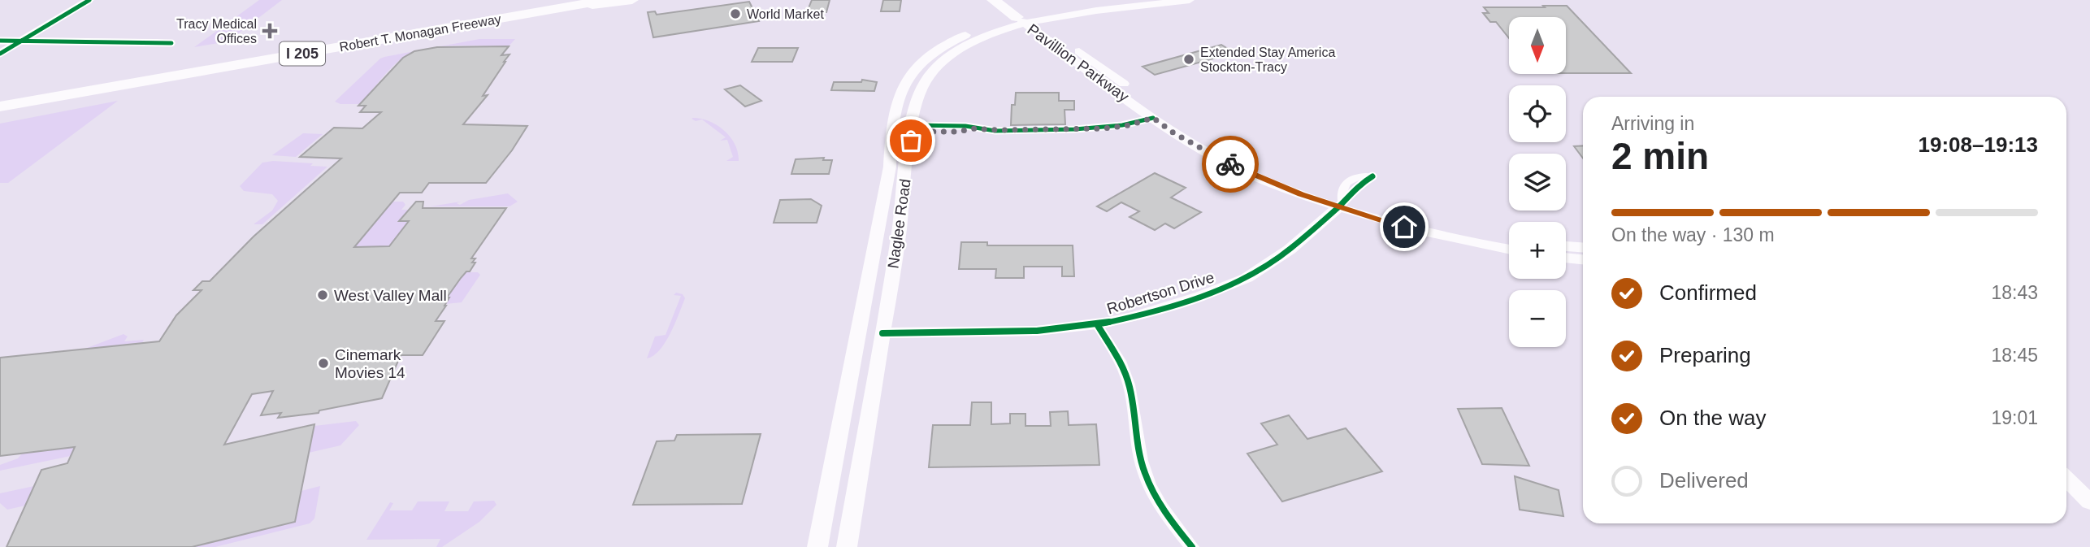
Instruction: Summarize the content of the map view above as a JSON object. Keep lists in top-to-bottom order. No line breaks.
{"streets":{"highway":["Robert T. Monagan Freeway","I 205"],"main road":["Pavillion Parkway","Naglee Road","Robertson Drive"]},"crossings":[["Pavillion Parkway","Naglee Road"],["Pavillion Parkway","Robertson Drive"],["Naglee Road","Robertson Drive"]],"places":{"other":["World Market","Extended Stay America Stockton-Tracy","West Valley Mall","Cinemark Movies 14"],"health":["Tracy Medical Offices"]},"north":"bottom","page":{"map_buttons":["+","−"],"heading":["2 min","Arriving in","19:08–19:13"],"bar":"On the way · 130 m","list":[["Confirmed","18:43"],["Preparing","18:45"],["On the way","19:01"],"Delivered"]}}
